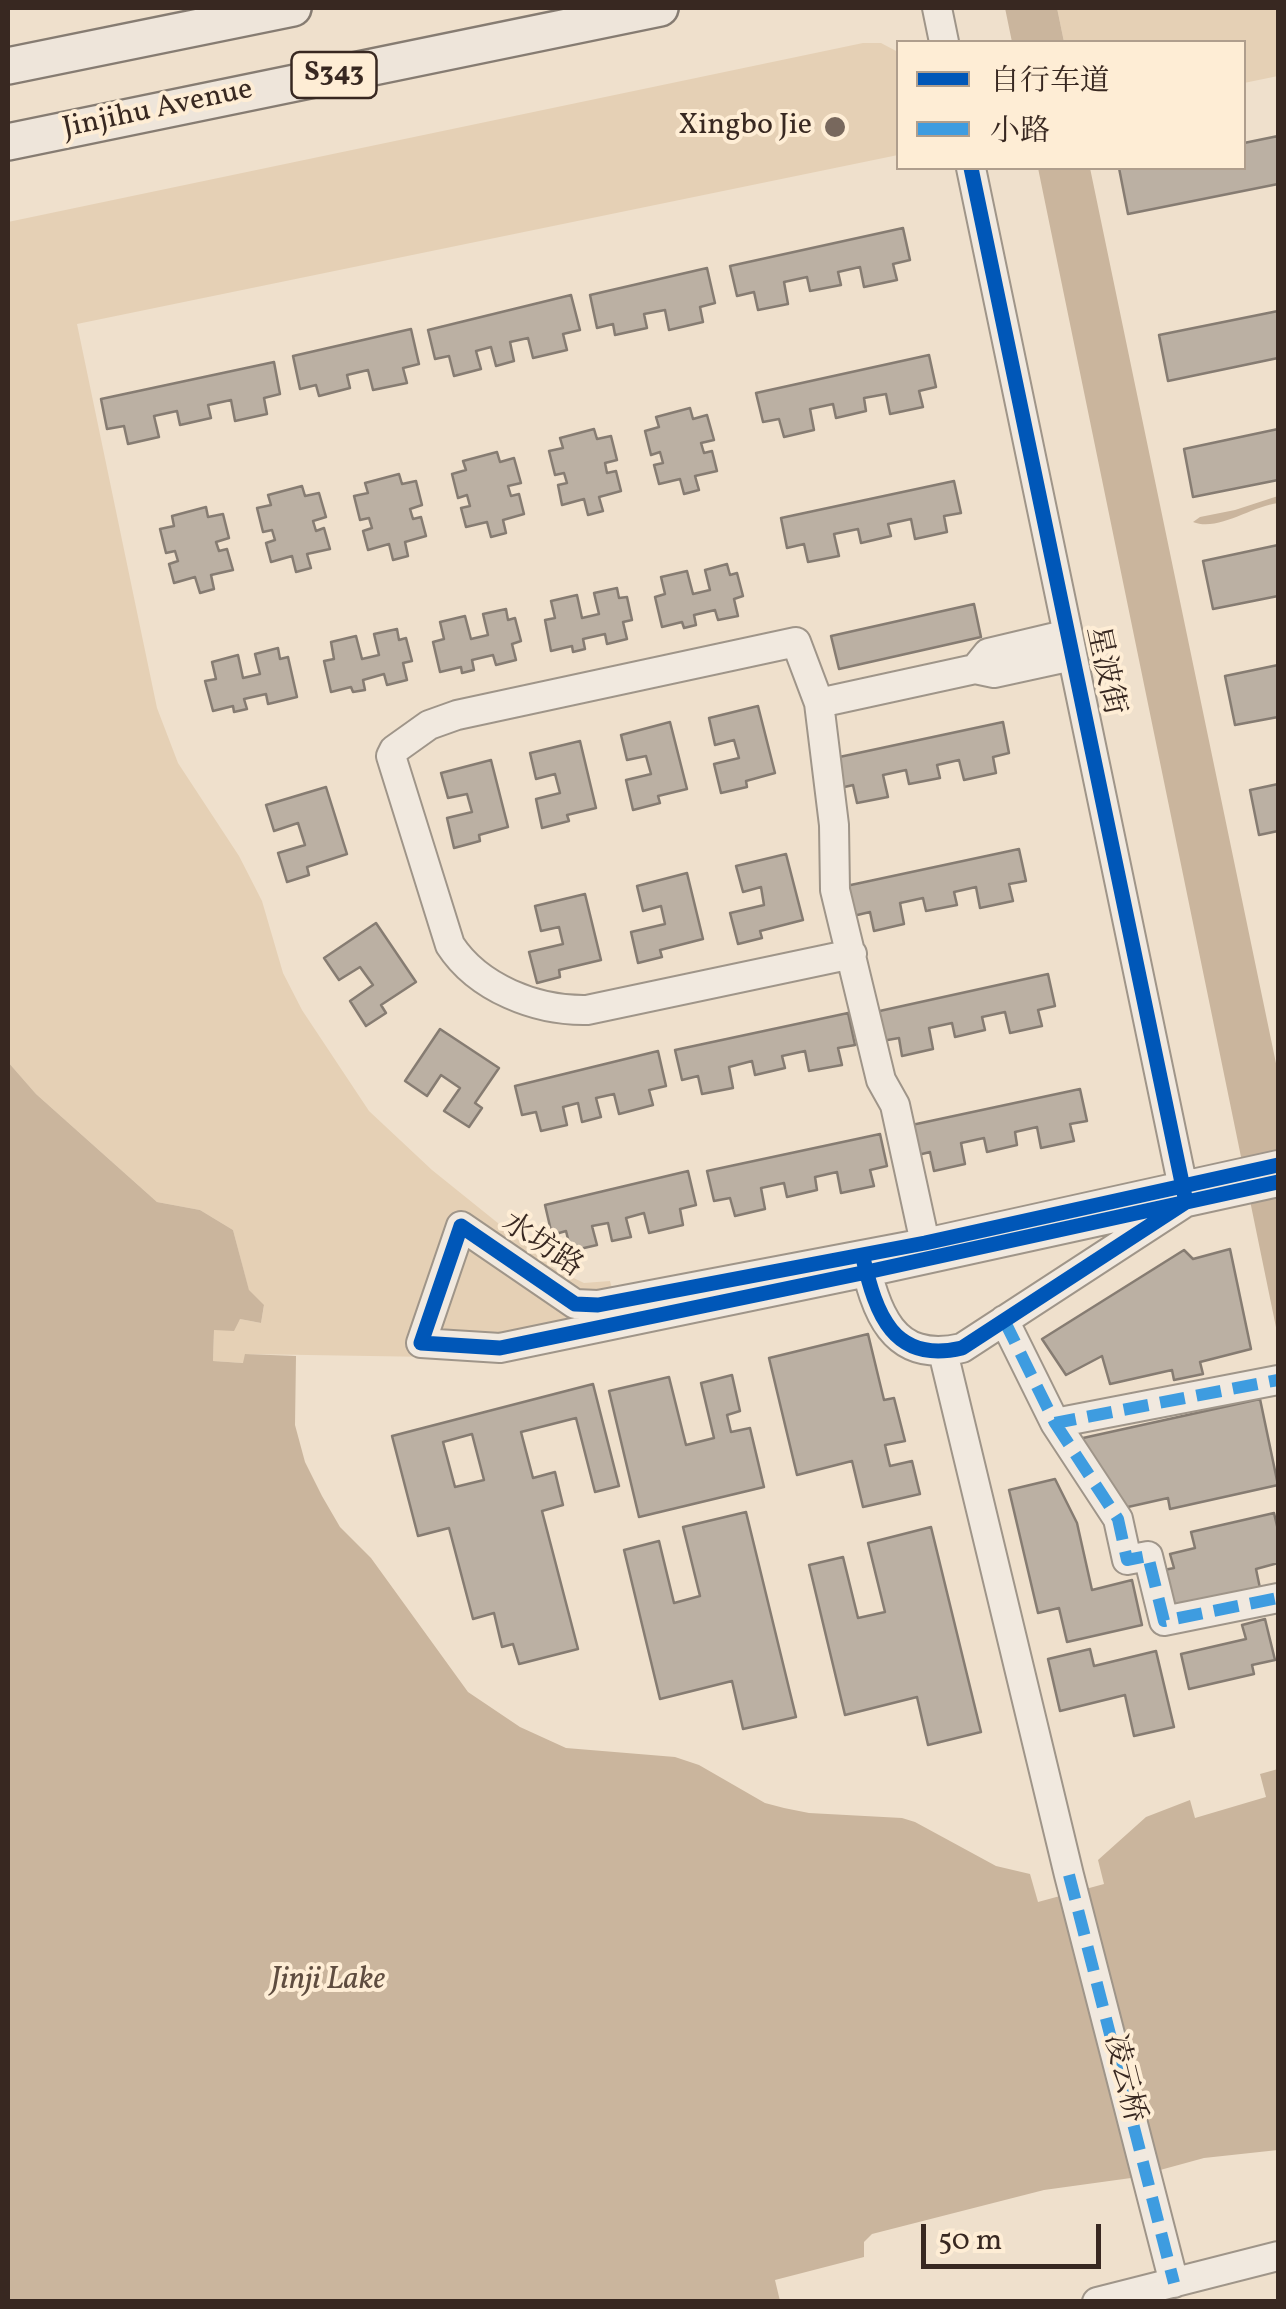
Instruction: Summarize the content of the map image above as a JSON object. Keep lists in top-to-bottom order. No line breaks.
{"streets":{"main road":["S343","Jinjihu Avenue"],"street":["星波街","水坊路","凌云桥"]},"crossings":[["星波街","水坊路"]],"water":["Jinji Lake"],"places":["Xingbo Jie"],"legend":["自行车道","小路"],"scale_bar":"50 m"}
